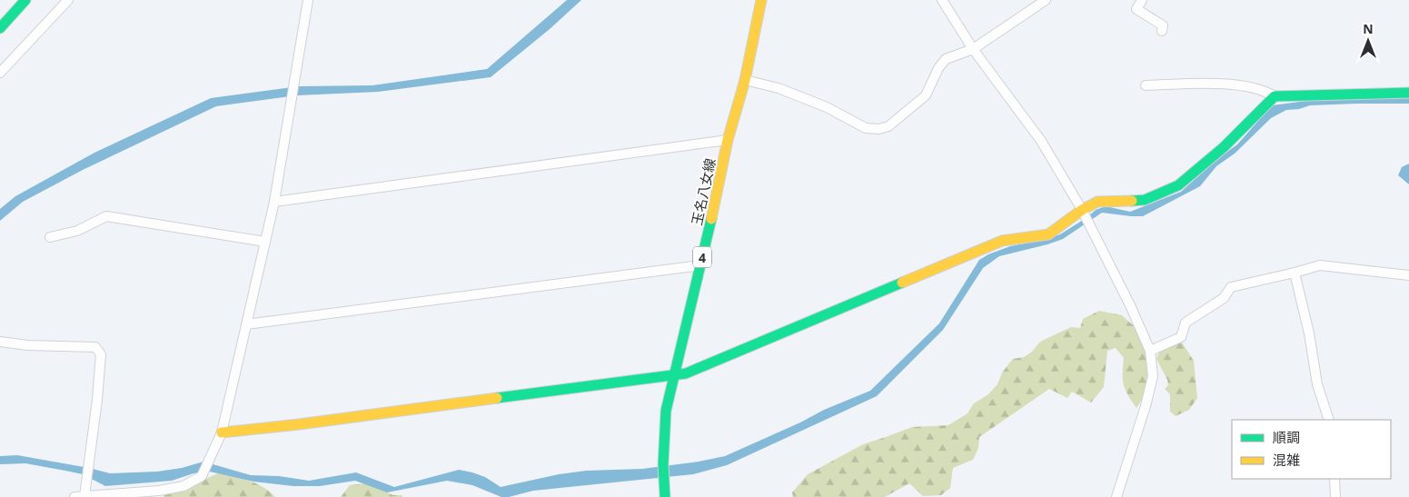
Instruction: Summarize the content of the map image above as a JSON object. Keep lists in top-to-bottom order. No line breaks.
{"streets":{"street":["玉名八女線","4"]},"legend":["順調","混雑"],"north":"top"}
